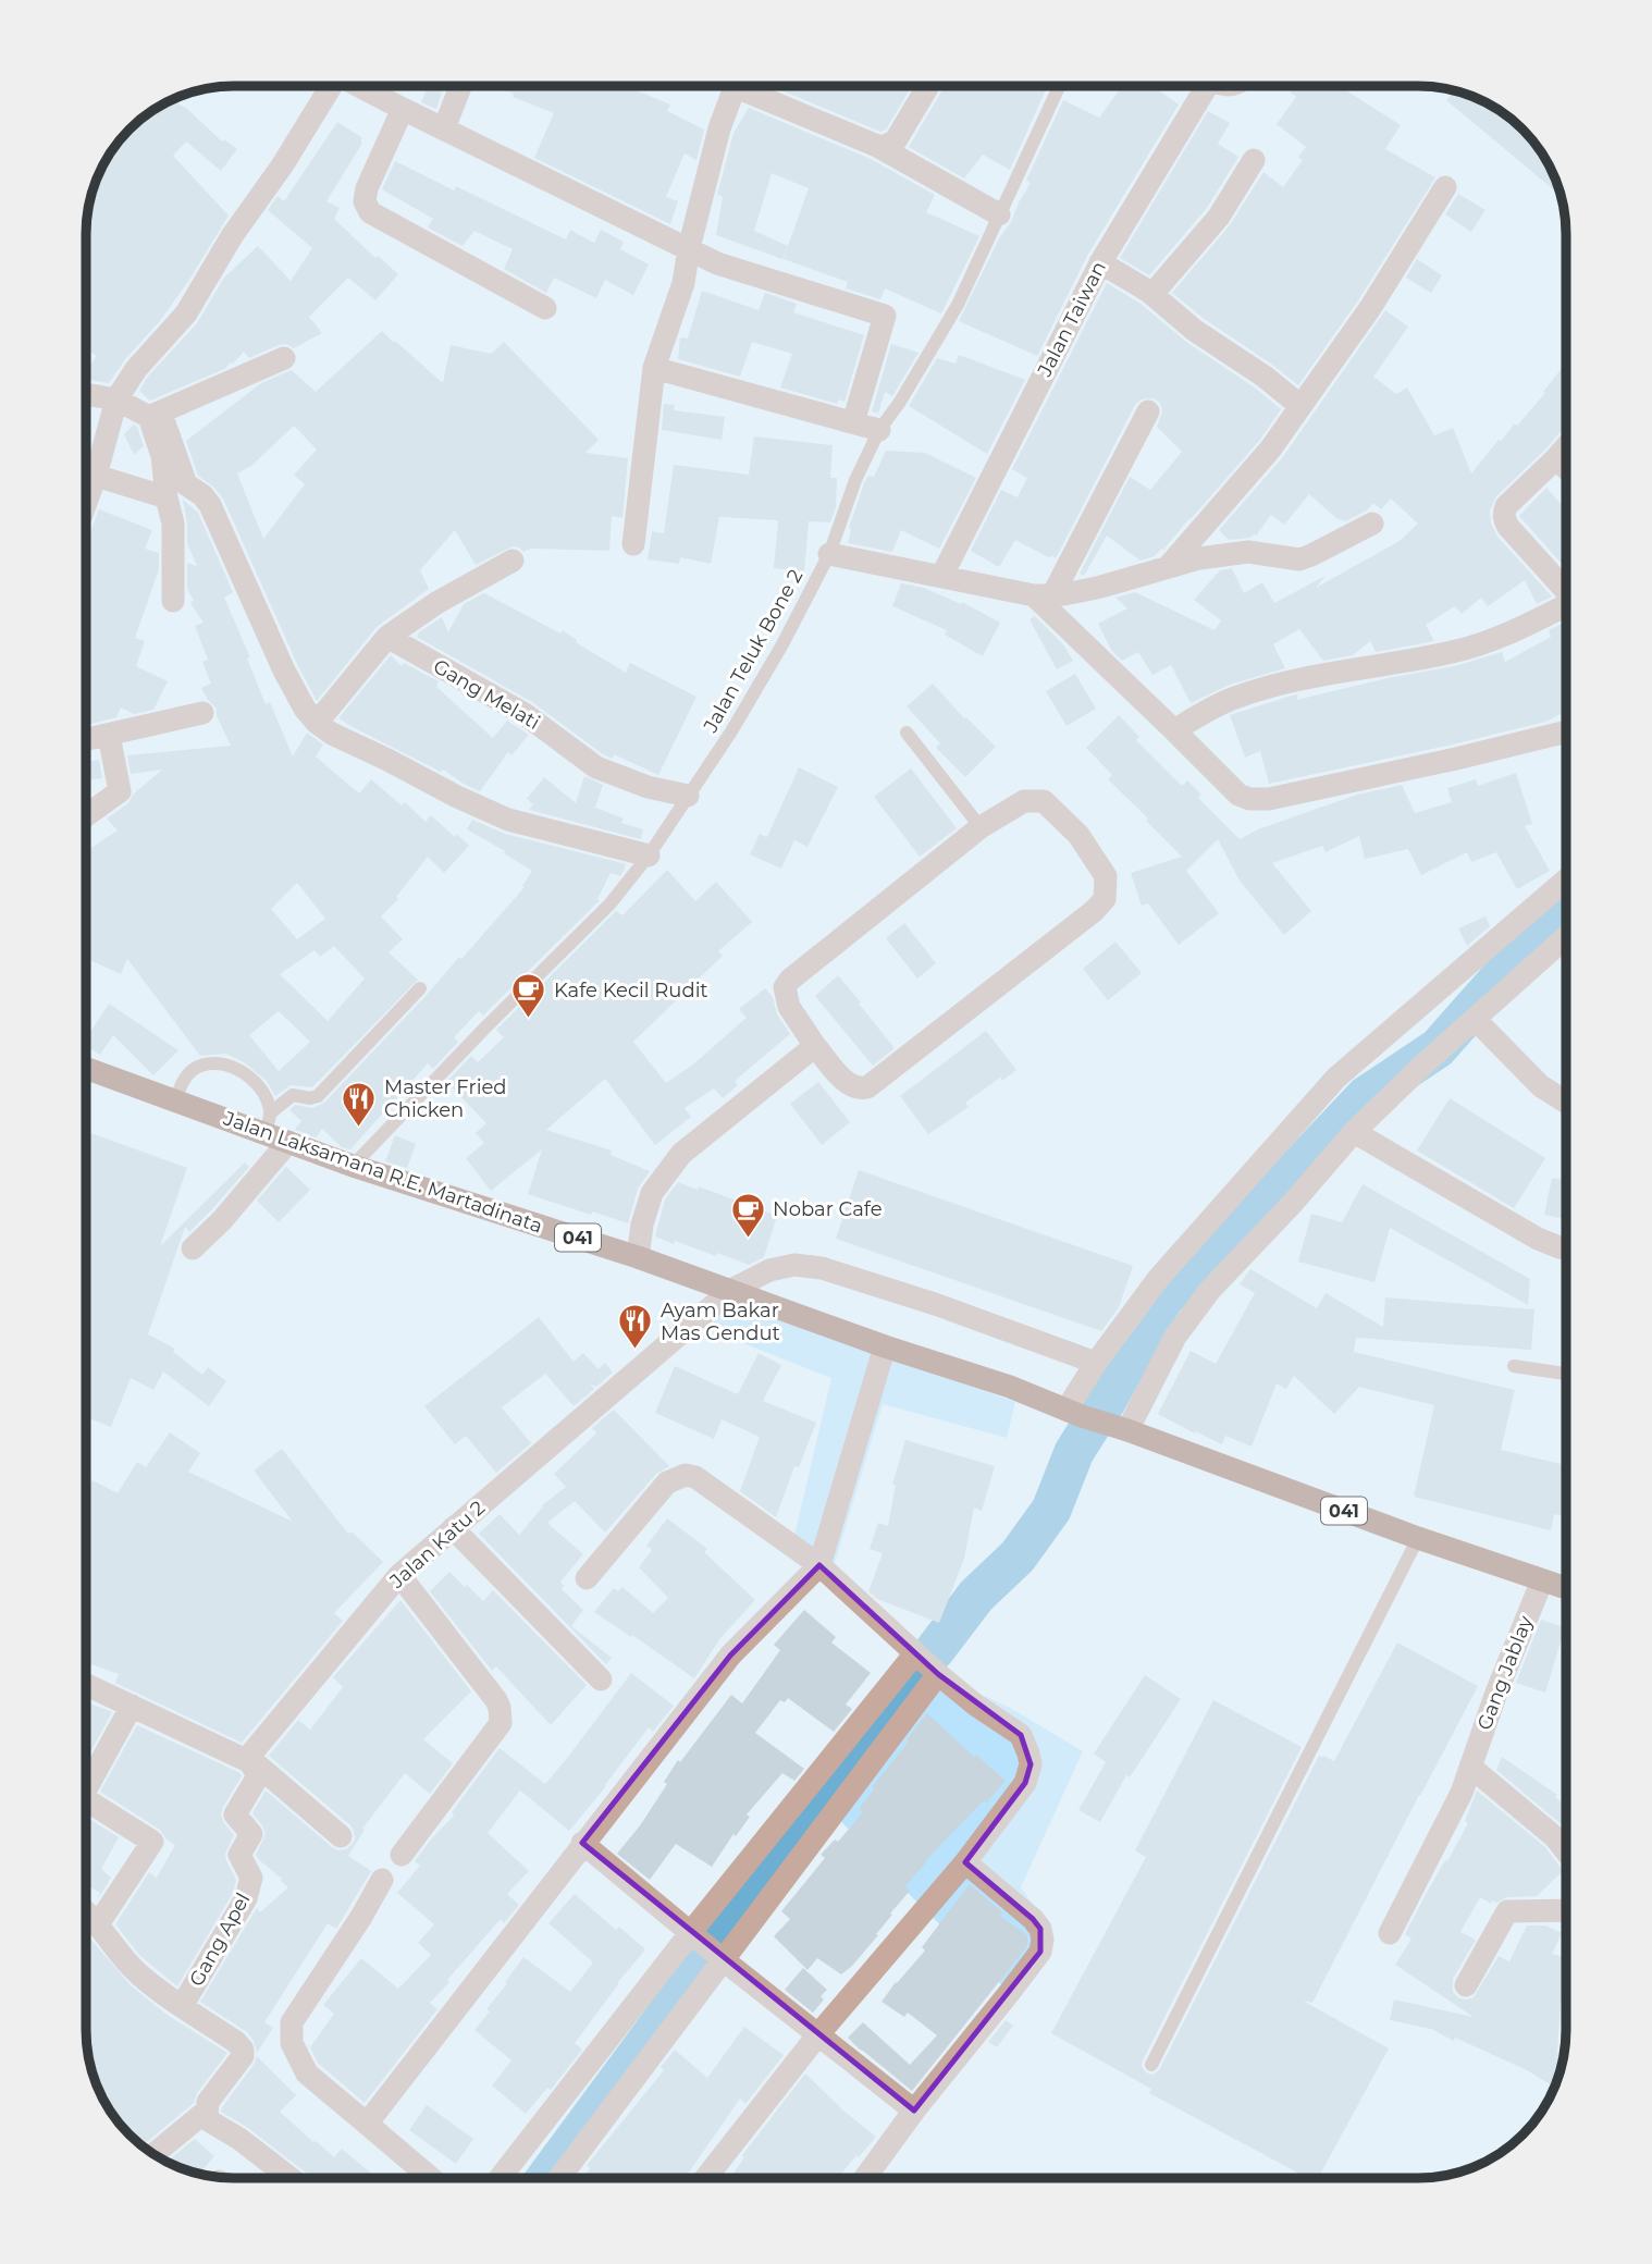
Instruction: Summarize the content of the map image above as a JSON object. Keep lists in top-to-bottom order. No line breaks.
{"streets":{"main road":["Jalan Laksamana R.E. Martadinata","041"],"street":["Jalan Taiwan","Gang Melati","Jalan Katu 2","Gang Jablay","Gang Apel"],"lane":["Jalan Teluk Bone 2"]},"crossings":[["Jalan Teluk Bone 2","Gang Melati"],["Jalan Teluk Bone 2","Jalan Laksamana R.E. Martadinata"],["Jalan Laksamana R.E. Martadinata","041"],["Jalan Laksamana R.E. Martadinata","Jalan Katu 2"],["041","Gang Jablay"],["Jalan Katu 2","Gang Apel"]],"places":{"cafe":["Kafe Kecil Rudit","Nobar Cafe"],"restaurant":["Master Fried Chicken","Ayam Bakar Mas Gendut"]}}
